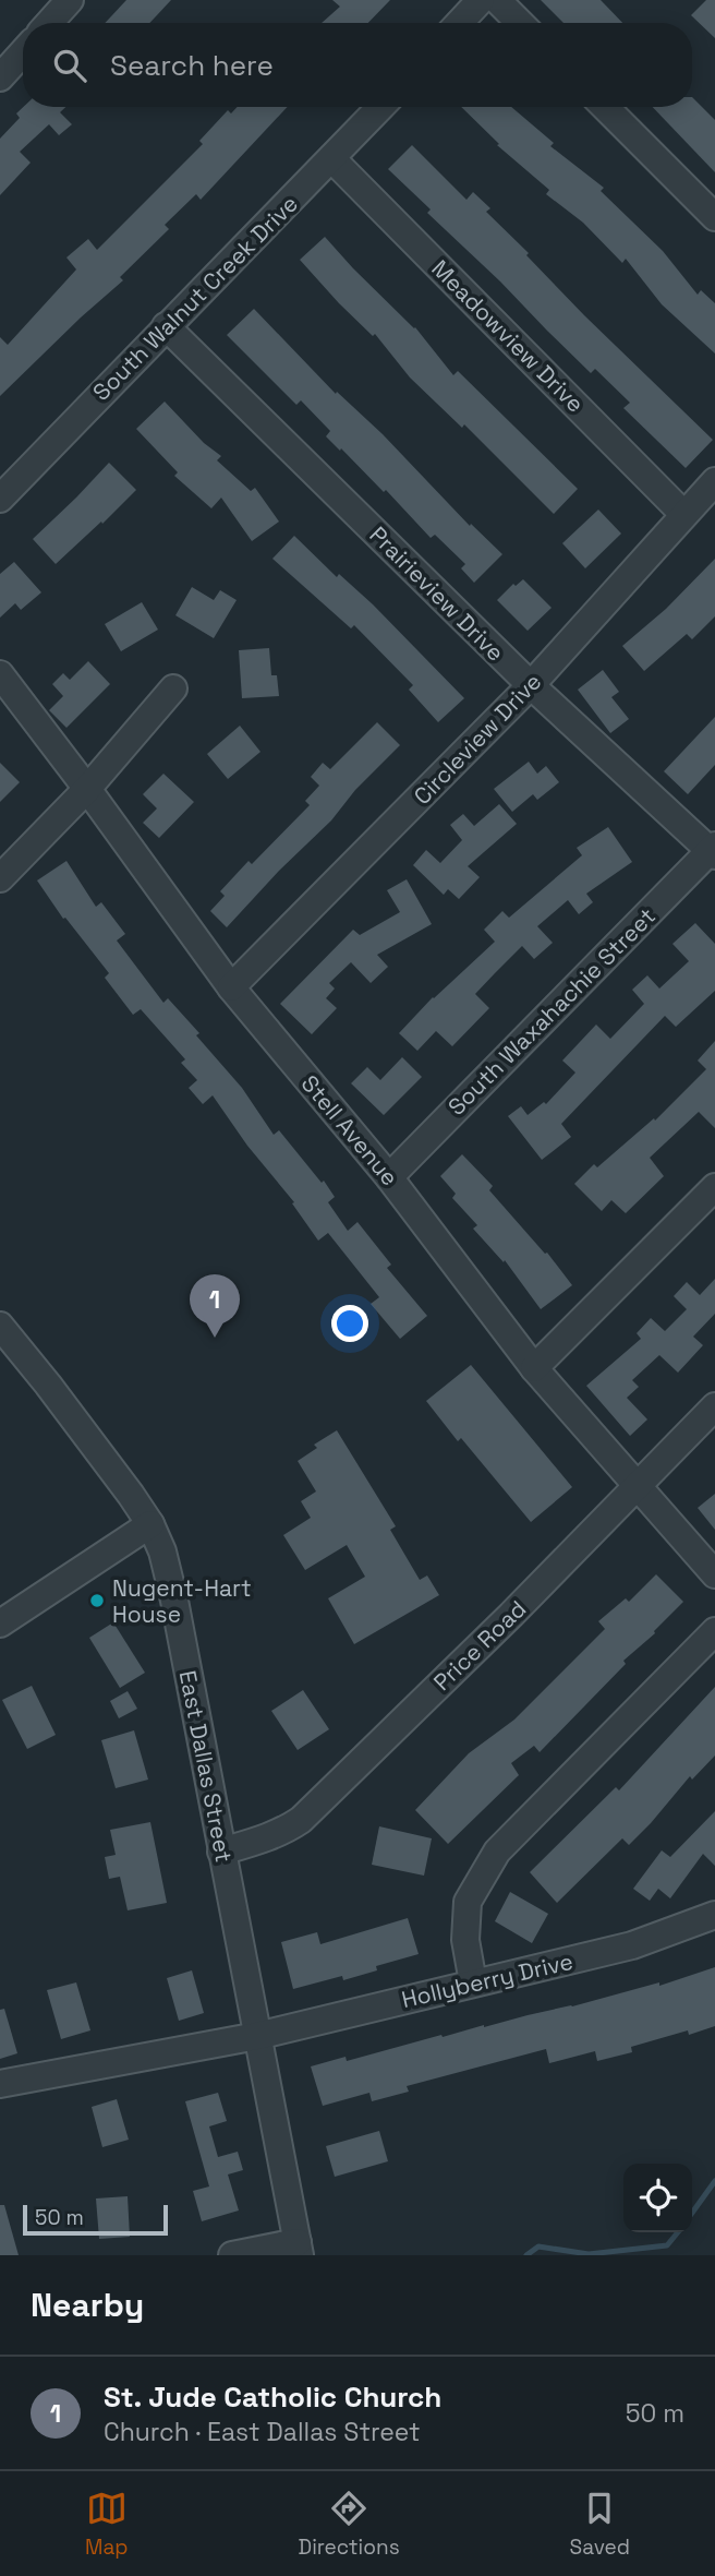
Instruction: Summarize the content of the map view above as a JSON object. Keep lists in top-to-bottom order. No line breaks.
{"streets":{"street":["South Walnut Creek Drive","Meadowview Drive","Prairieview Drive","Circleview Drive","South Waxahachie Street","Stell Avenue","Price Road","East Dallas Street","Hollyberry Drive"]},"crossings":[["South Walnut Creek Drive","Meadowview Drive"],["South Walnut Creek Drive","Prairieview Drive"],["Meadowview Drive","Circleview Drive"],["Prairieview Drive","Circleview Drive"],["Prairieview Drive","South Waxahachie Street"],["Circleview Drive","Stell Avenue"],["South Waxahachie Street","Stell Avenue"],["Stell Avenue","Price Road"],["Price Road","East Dallas Street"],["East Dallas Street","Hollyberry Drive"]],"places":["Nugent-Hart House"],"scale_bar":"50 m","page":{"search":"Search here","pins":"1","scale":"50 m","heading":"Nearby","list":[{"mark":"1","name":"St. Jude Catholic Church","note":"Church · East Dallas Street","value":"50 m"}],"nav":["Map","Directions","Saved"]}}
